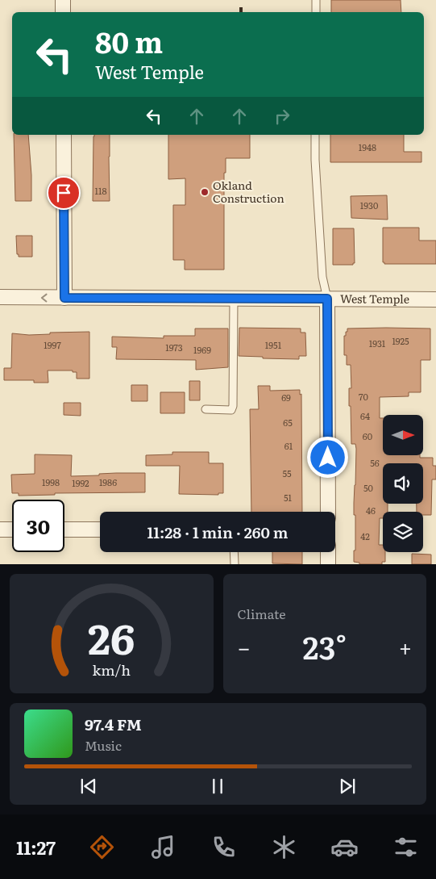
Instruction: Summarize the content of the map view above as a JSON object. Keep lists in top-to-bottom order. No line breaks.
{"streets":{"street":["West Temple"]},"places":["Okland Construction"],"house_numbers":["1948","118","1930","1925","1931","1997","1951","1973","1969","70","69","64","65","60","61","56","55","1998","1986","1992","50","51","46","42"],"north":"right","page":{"turn":["80 m","West Temple"],"limit":"30","trip":"11:28 · 1 min · 260 m","tile":"Climate","heat":["−","23°","+"],"song":["97.4 FM","Music"],"tabs":"11:27","gauge":["26","km/h"]}}
